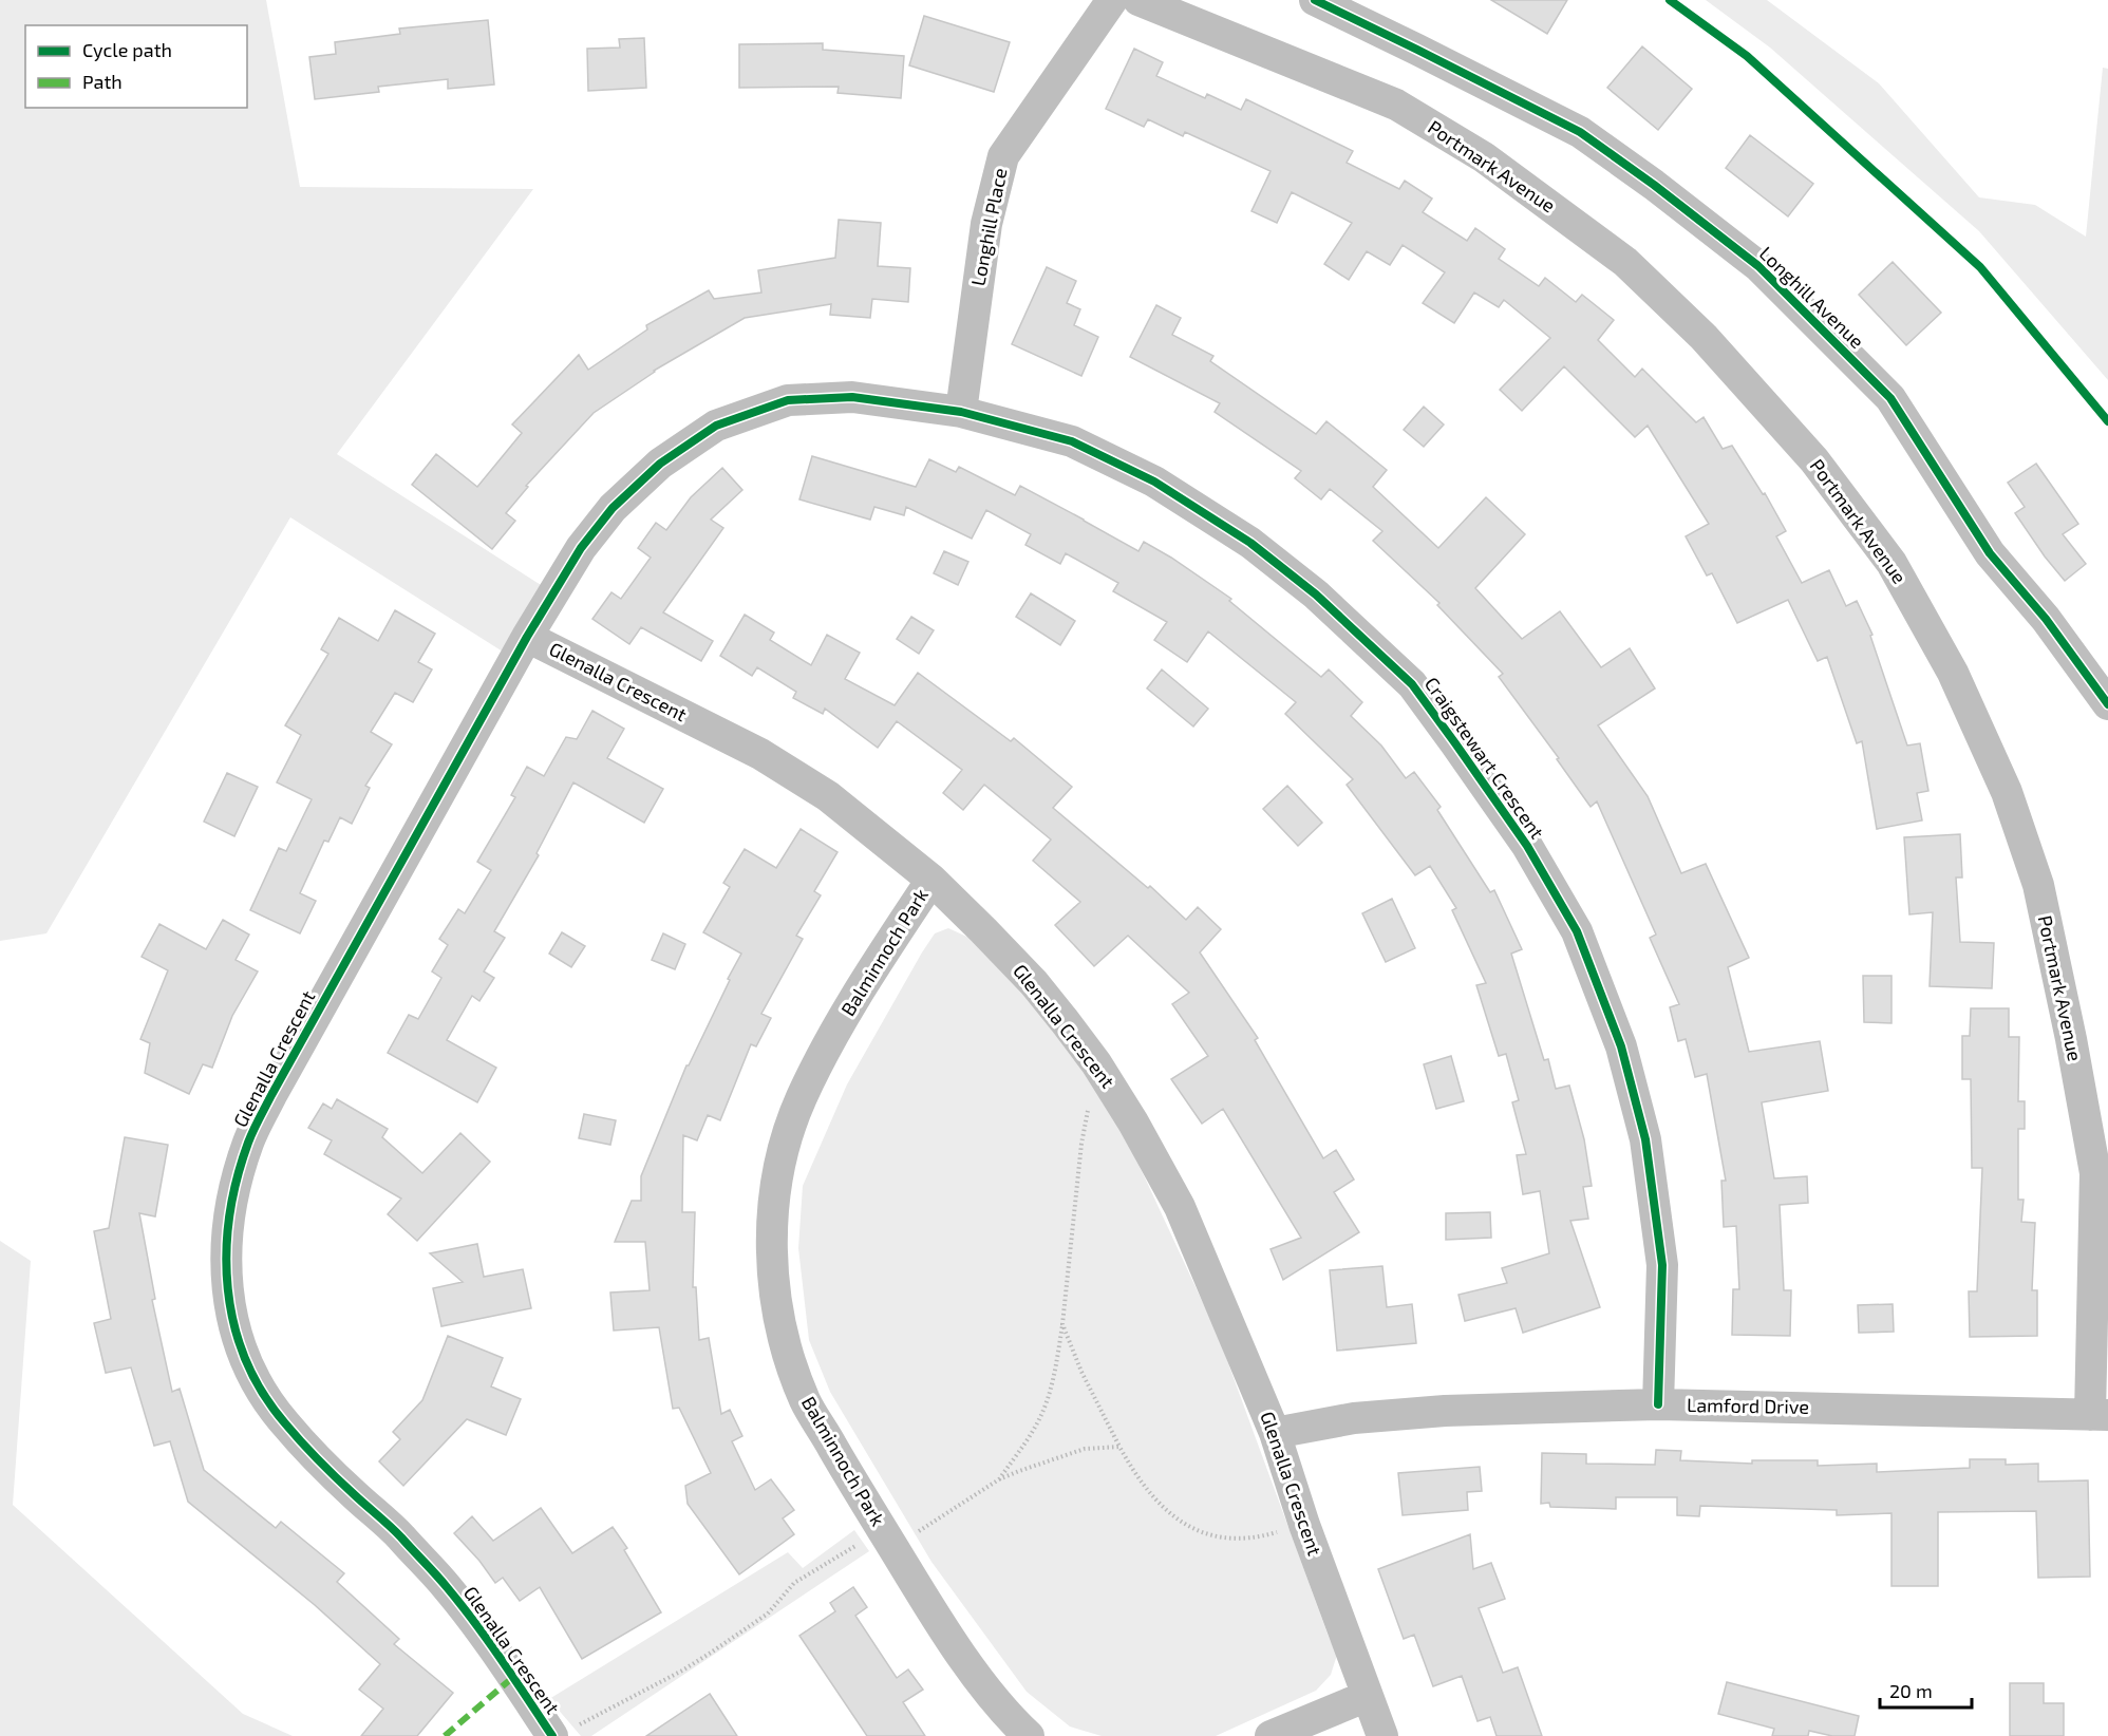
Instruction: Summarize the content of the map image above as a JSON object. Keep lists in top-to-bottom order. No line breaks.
{"streets":{"street":["Portmark Avenue","Longhill Place","Longhill Avenue","Glenalla Crescent","Craigstewart Crescent","Balminnoch Park","Lamford Drive"]},"crossings":[["Portmark Avenue","Lamford Drive"],["Longhill Place","Craigstewart Crescent"],["Glenalla Crescent","Craigstewart Crescent"],["Glenalla Crescent","Balminnoch Park"],["Glenalla Crescent","Lamford Drive"],["Craigstewart Crescent","Lamford Drive"]],"legend":["Cycle path","Path"],"scale_bar":"20 m"}
